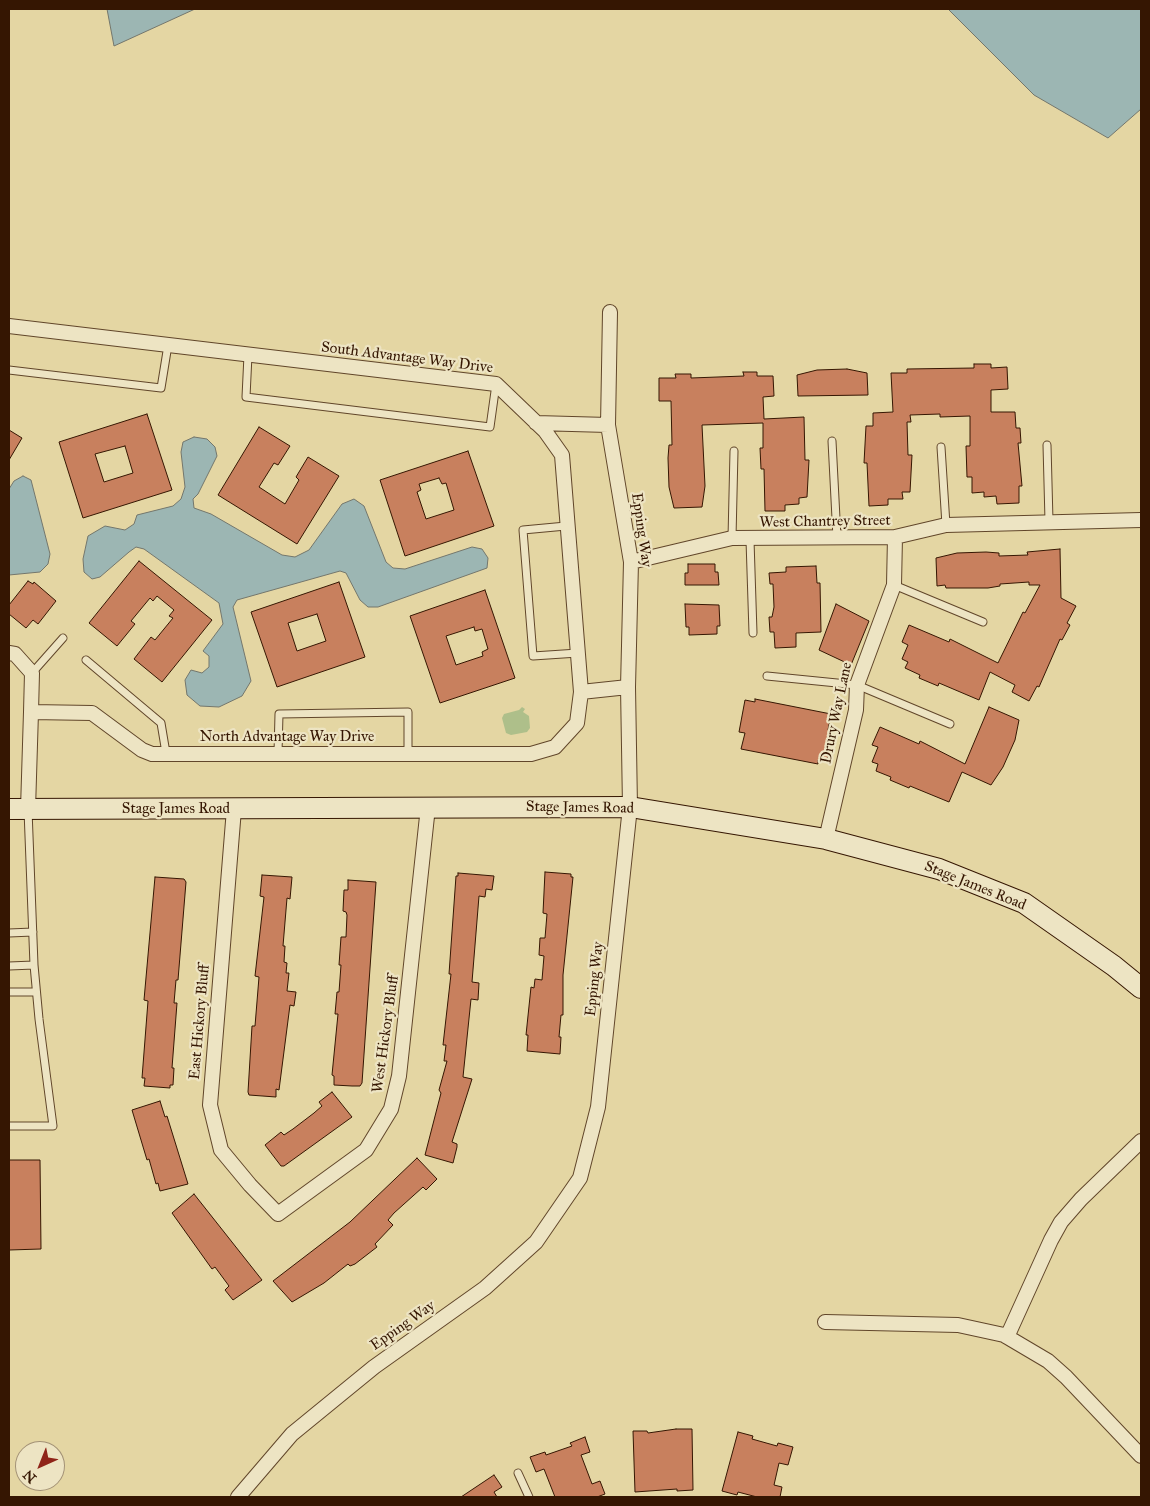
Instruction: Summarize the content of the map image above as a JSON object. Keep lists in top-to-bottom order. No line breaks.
{"streets":{"main road":["Stage James Road"],"street":["South Advantage Way Drive","West Chantrey Street","Epping Way","Drury Way Lane","North Advantage Way Drive","East Hickory Bluff","West Hickory Bluff"]},"crossings":[["South Advantage Way Drive","North Advantage Way Drive"],["West Chantrey Street","Epping Way"],["West Chantrey Street","Drury Way Lane"],["Epping Way","Stage James Road"],["Drury Way Lane","Stage James Road"],["Stage James Road","East Hickory Bluff"],["Stage James Road","West Hickory Bluff"],["East Hickory Bluff","West Hickory Bluff"]],"north":"bottom left"}
